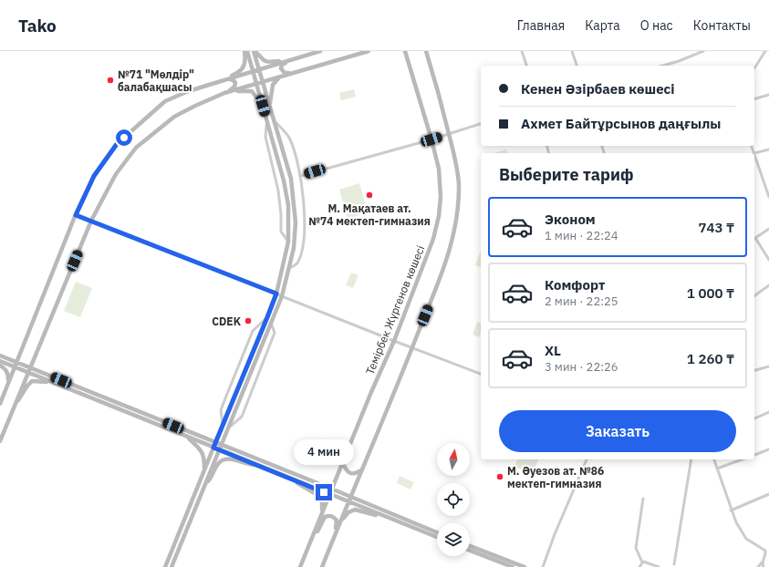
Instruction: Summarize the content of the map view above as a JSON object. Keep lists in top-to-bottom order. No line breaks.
{"streets":{"street":["Темірбек Жүргенов көшесі"]},"places":["№71 \"Мөлдір\" балабақшасы","М. Мақатаев ат. №74 мектеп-гимназия","CDEK","М. Әуезов ат. №86 мектеп-гимназия"],"north":"top","page":{"header":"Tako","nav":["Главная","Карта","О нас","Контакты"],"banner":["Кенен Әзірбаев көшесі","Ахмет Байтұрсынов даңғылы"],"heading":"Выберите тариф","list":[{"name":"Эконом","note":"1 мин · 22:24","value":"743 ₸"},{"name":"Комфорт","note":"2 мин · 22:25","value":"1 000 ₸"},{"name":"XL","note":"3 мин · 22:26","value":"1 260 ₸"}],"buttons":"Заказать","bubble":"4 мин"}}
